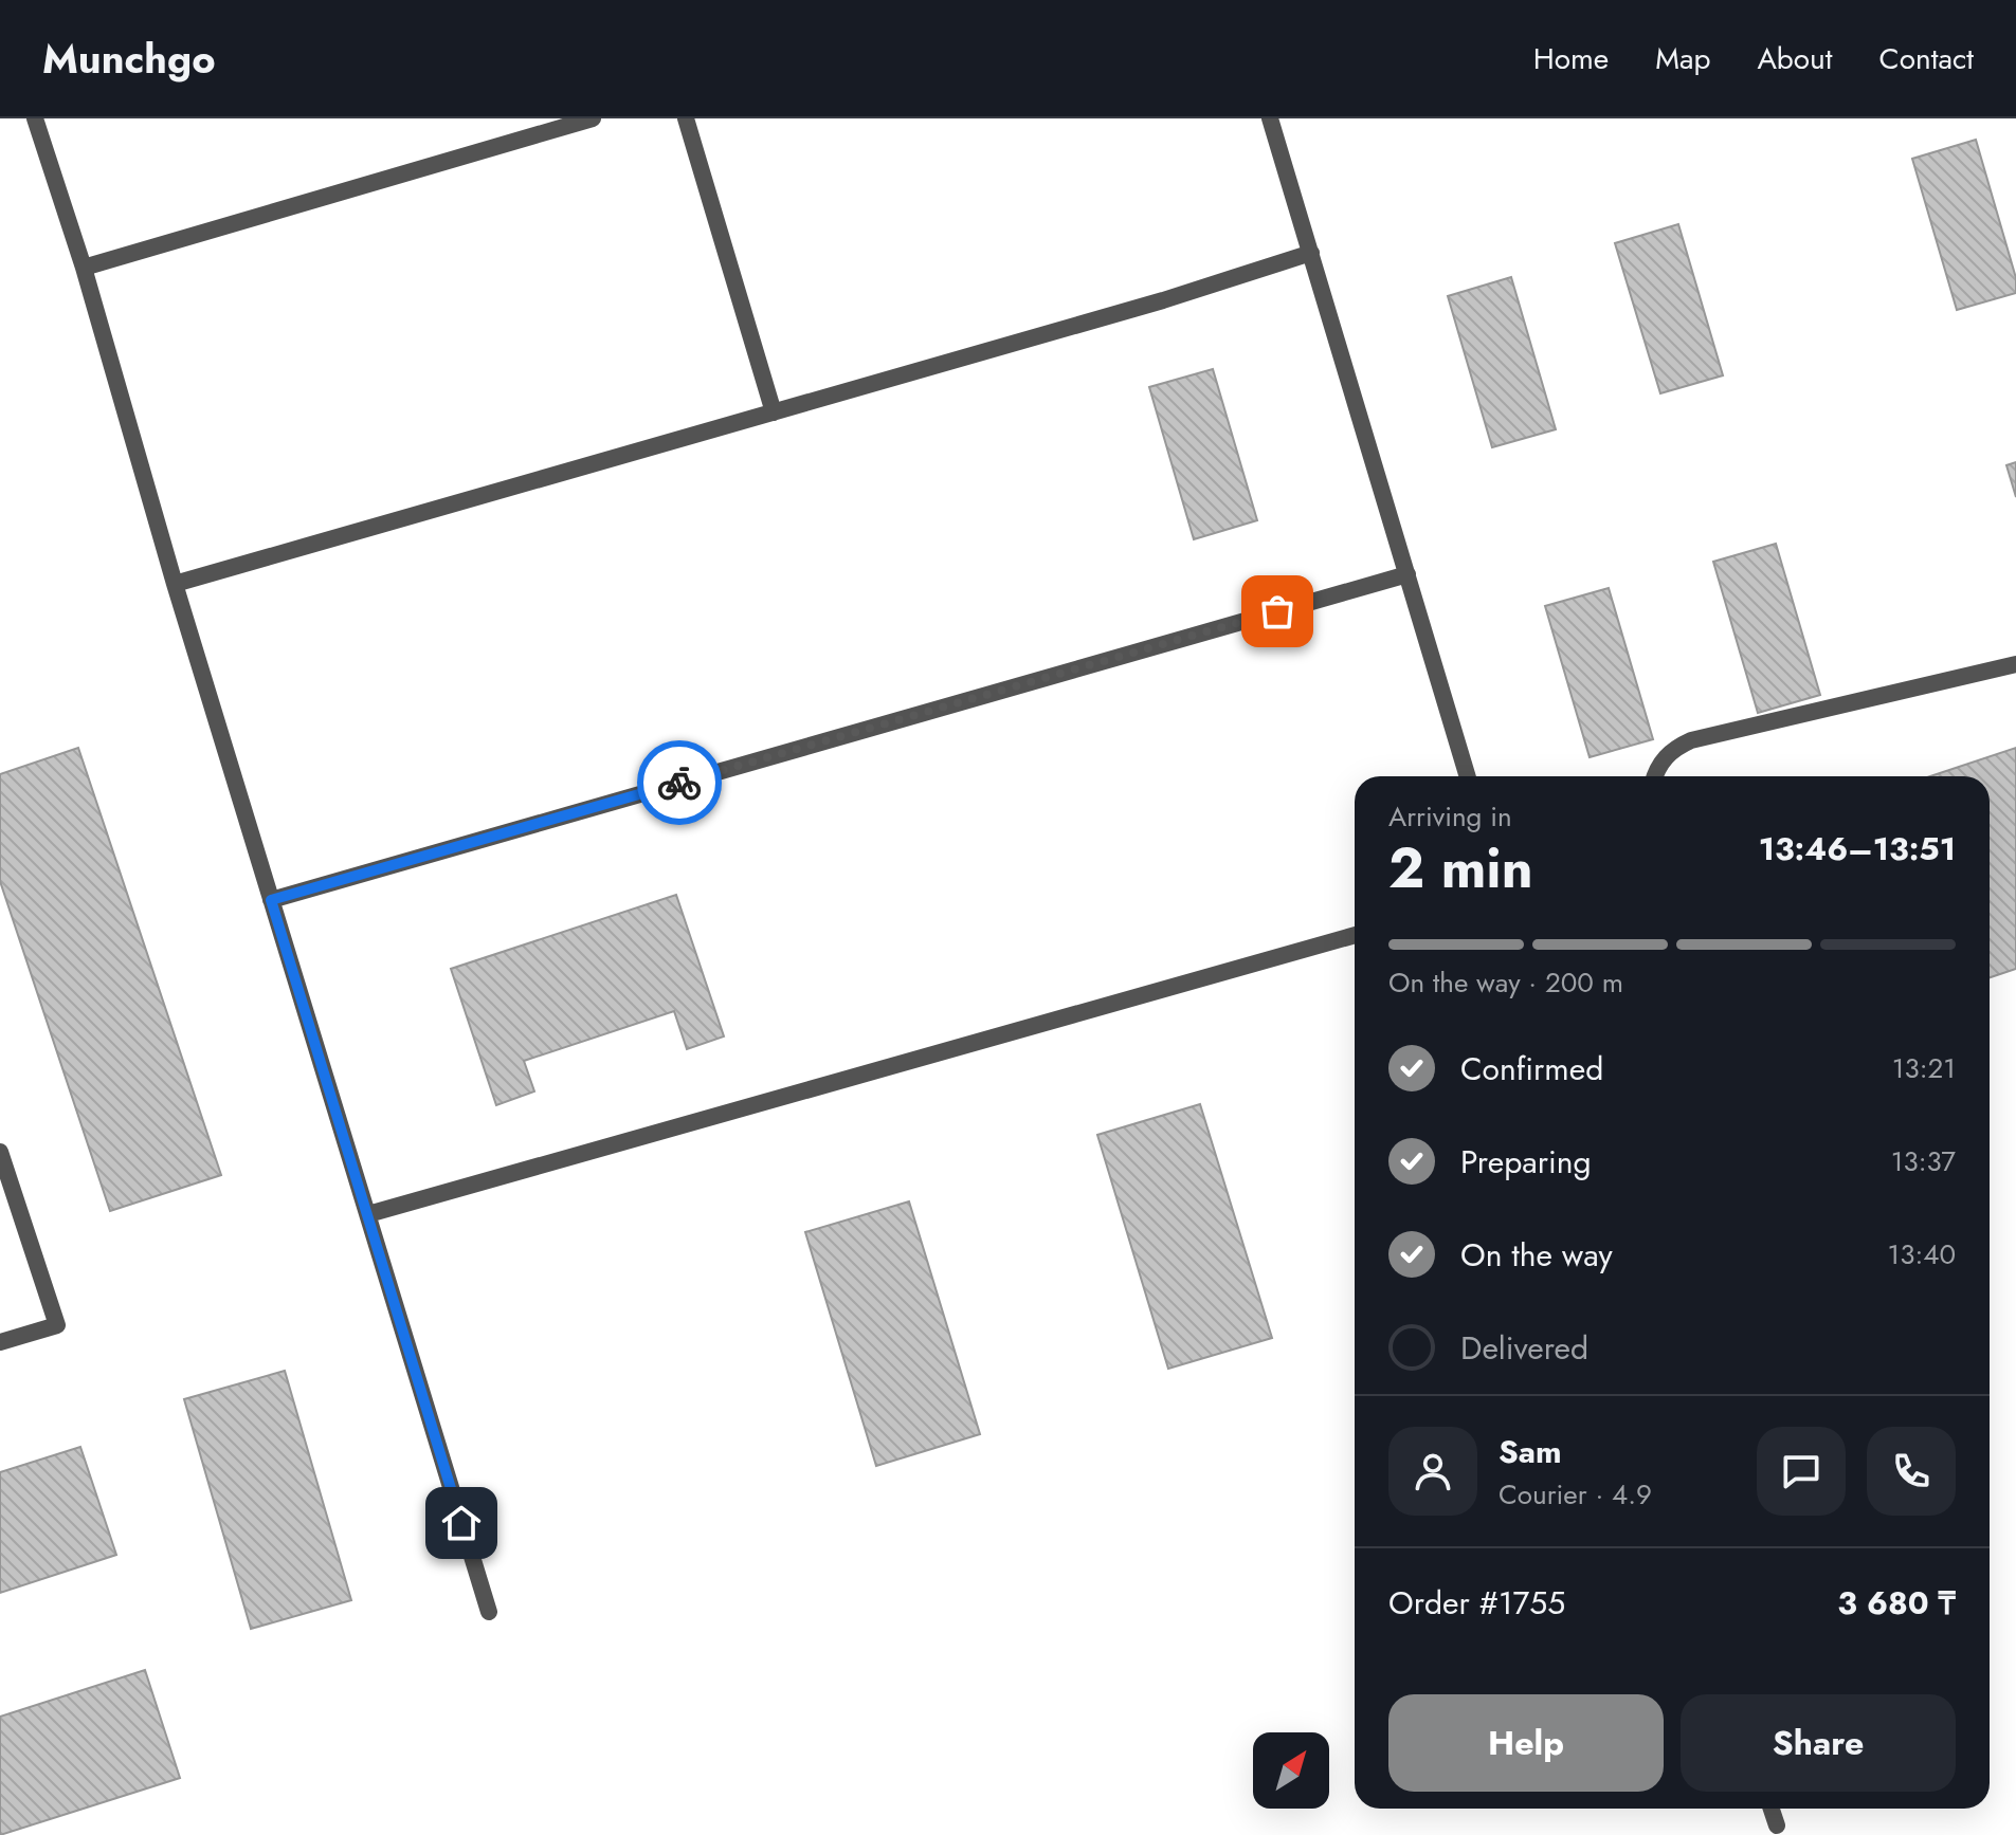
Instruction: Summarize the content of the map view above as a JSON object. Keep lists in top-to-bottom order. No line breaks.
{"north":"top right","page":{"header":"Munchgo","nav":["Home","Map","About","Contact"],"heading":["2 min","Arriving in","13:46–13:51"],"panel":["Sam","Courier · 4.9","Order #1755","3 680 ₸"],"bar":"On the way · 200 m","list":[["Confirmed","13:21"],["Preparing","13:37"],["On the way","13:40"],"Delivered"],"buttons":["Help","Share"]}}
